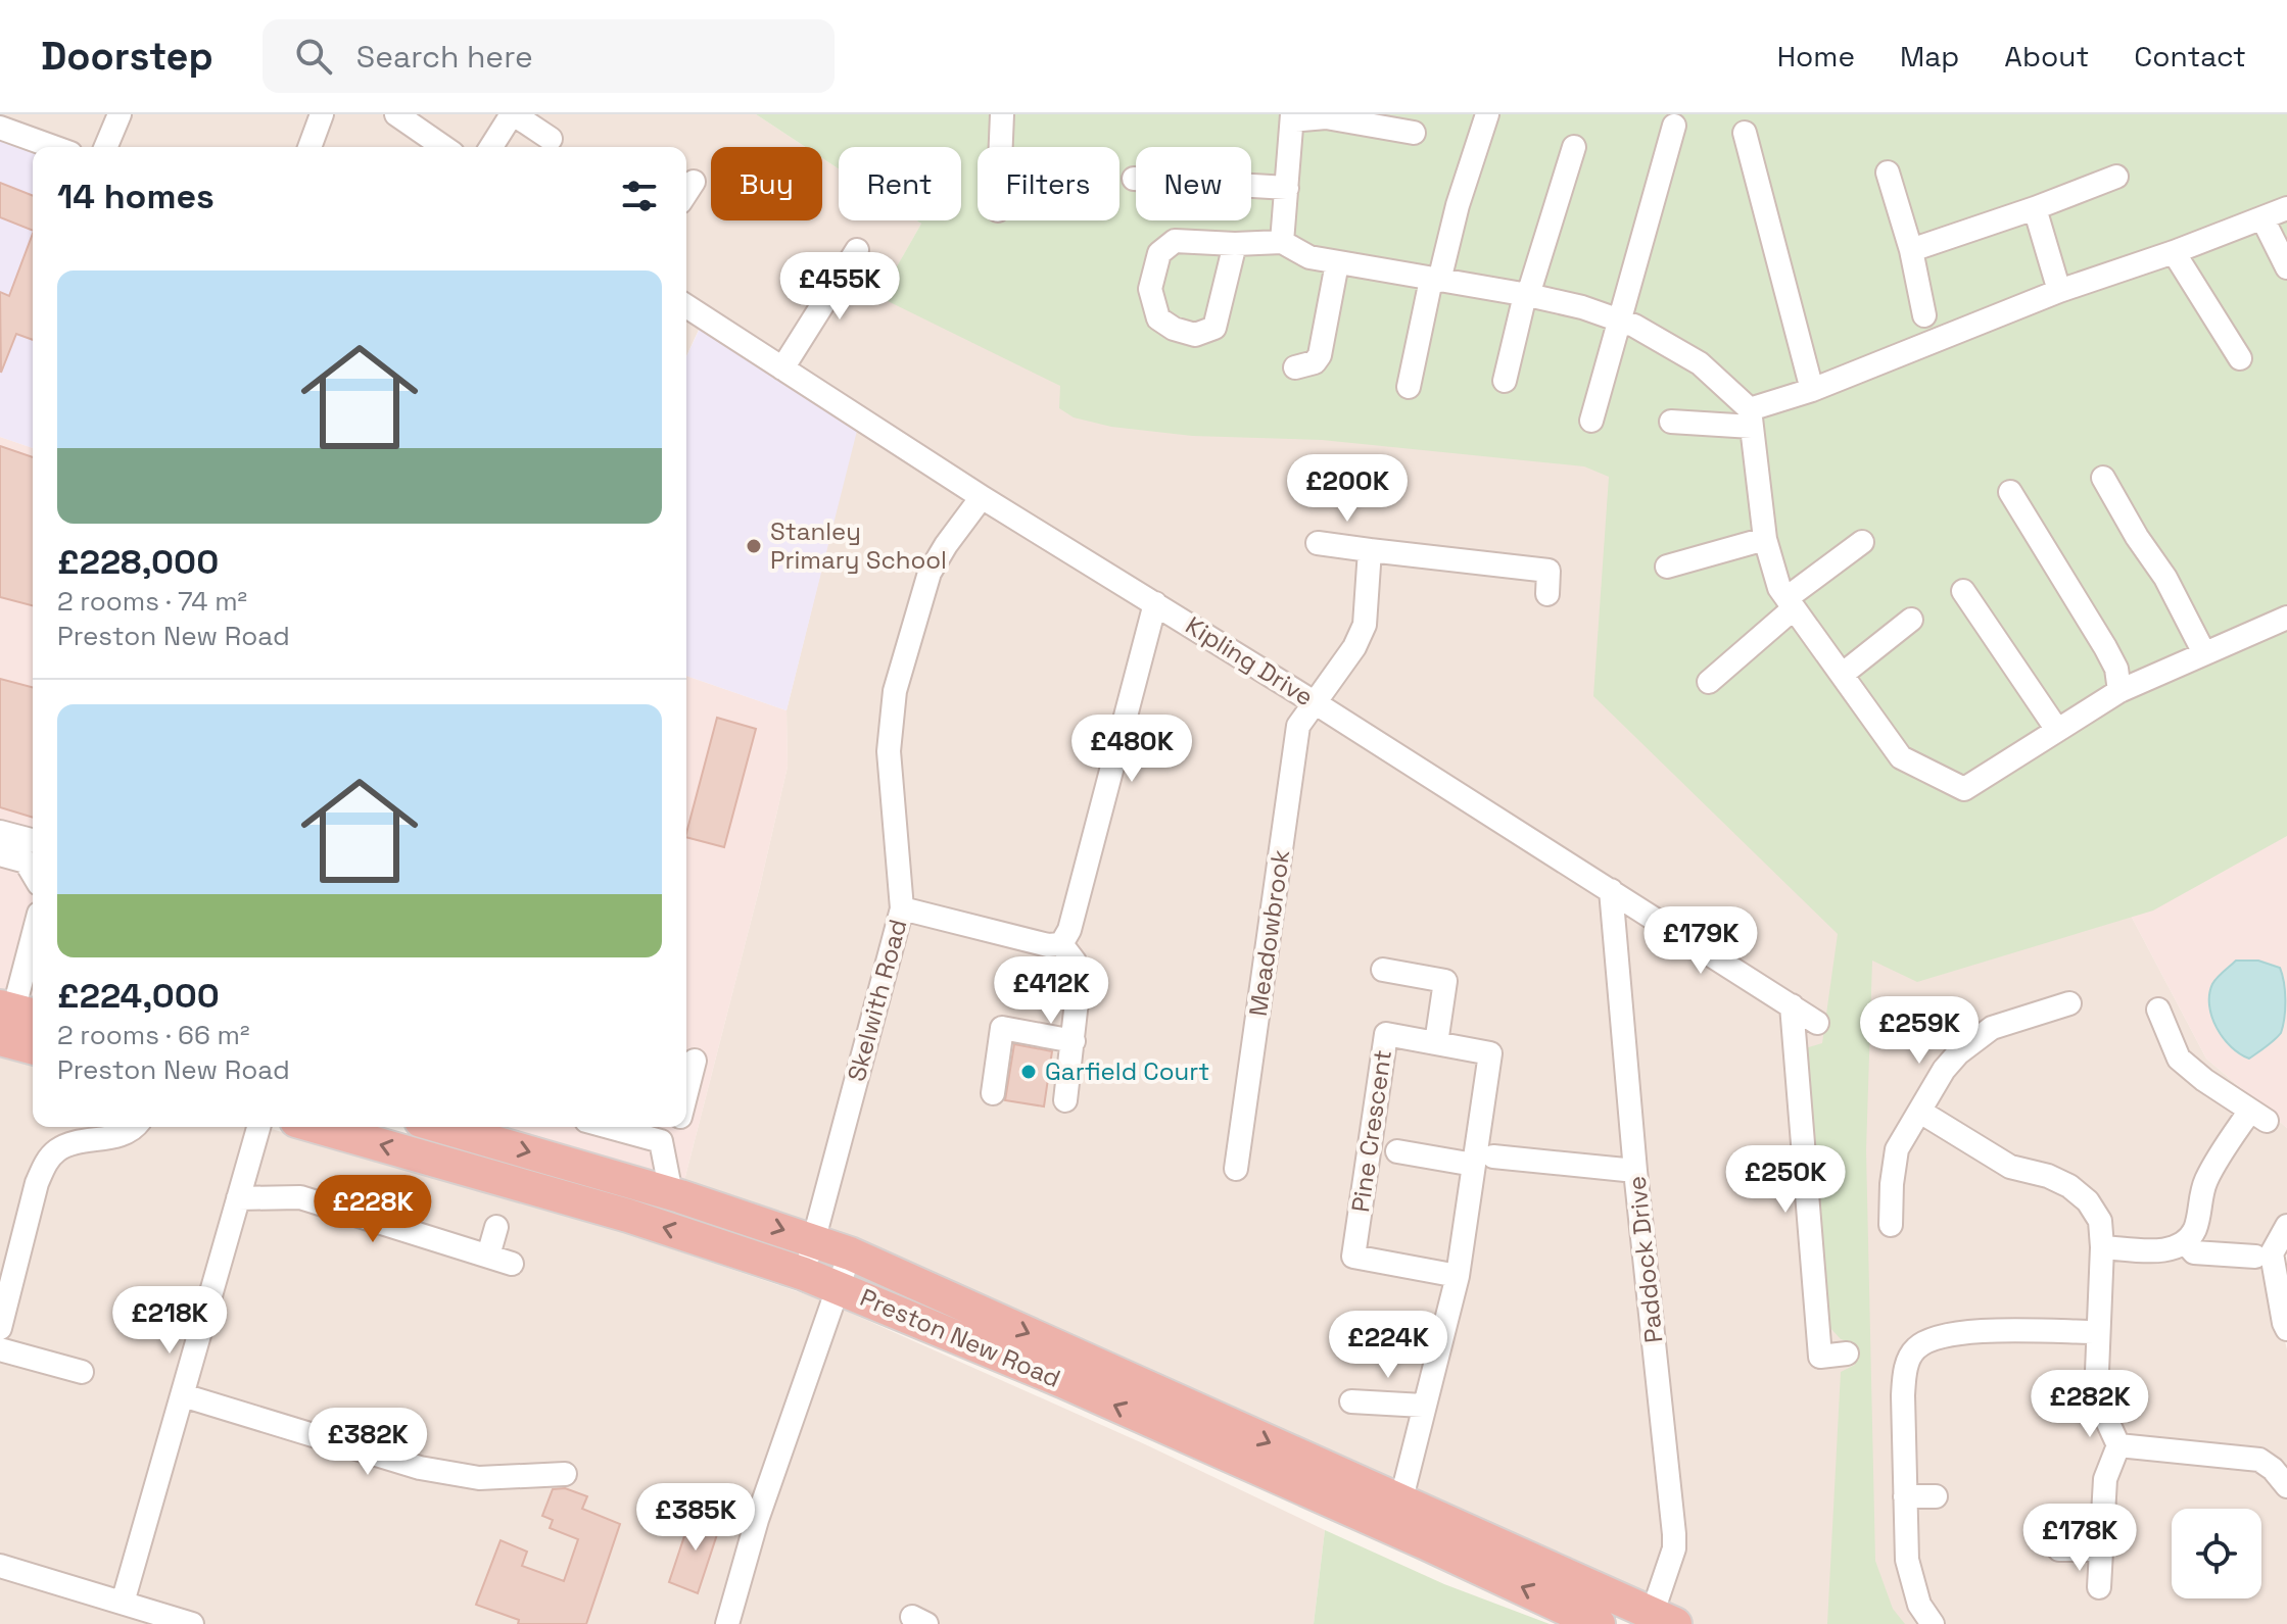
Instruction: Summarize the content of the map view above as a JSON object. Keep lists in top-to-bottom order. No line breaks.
{"streets":{"highway":["Preston New Road"],"street":["Kipling Drive","Meadowbrook","Skelwith Road","Pine Crescent","Paddock Drive"]},"crossings":[["Kipling Drive","Meadowbrook"],["Kipling Drive","Skelwith Road"],["Kipling Drive","Paddock Drive"],["Skelwith Road","Preston New Road"],["Paddock Drive","Preston New Road"]],"places":["Stanley Primary School","Garfield Court"],"page":{"header":"Doorstep","search":"Search here","nav":["Home","Map","About","Contact"],"chip":["Buy","Rent","Filters","New"],"heading":"14 homes","list":[{"name":"£228,000","note":"2 rooms · 74 m² · Preston New Road"},{"name":"£224,000","note":"2 rooms · 66 m² · Preston New Road"}],"price":["£455K","£200K","£480K","£179K","£412K","£259K","£250K","£228K","£218K","£224K","£282K","£382K","£385K","£178K"]}}
